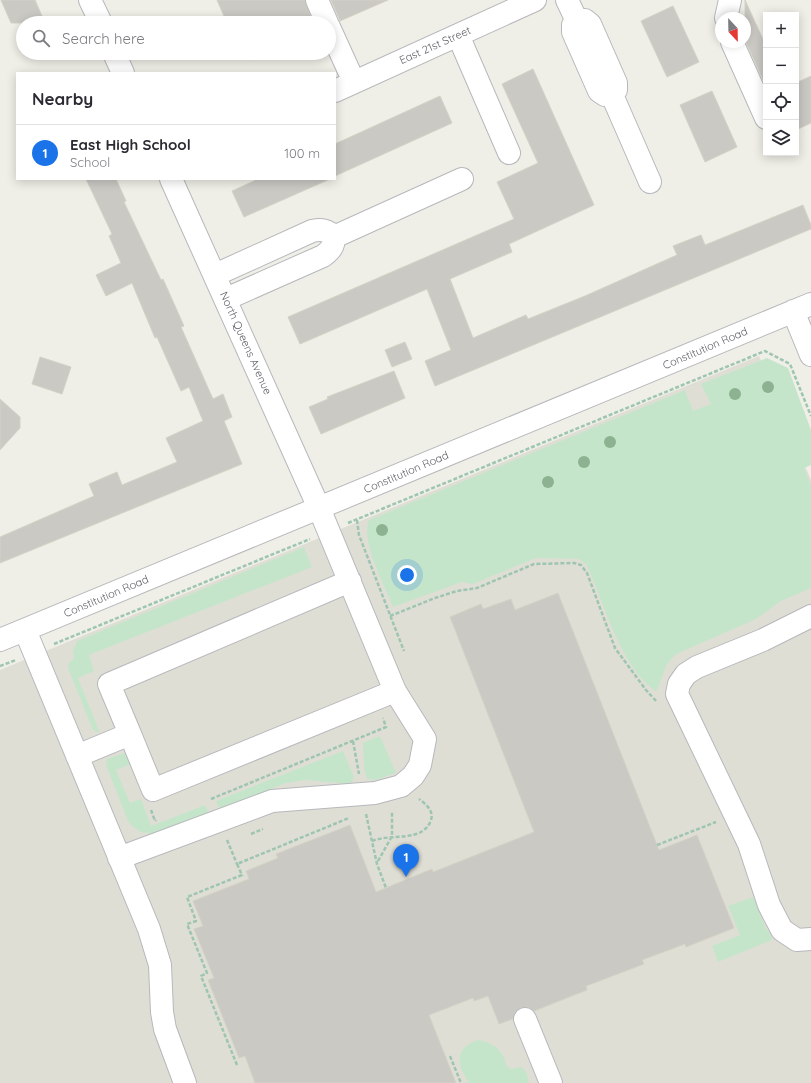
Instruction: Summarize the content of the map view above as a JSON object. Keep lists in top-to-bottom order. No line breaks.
{"streets":{"street":["East 21st Street","North Queens Avenue","Constitution Road"]},"crossings":[["North Queens Avenue","Constitution Road"]],"north":"bottom","page":{"map_buttons":["+","−"],"search":"Search here","heading":"Nearby","list":[{"mark":"1","name":"East High School","note":"School","value":"100 m"}],"pins":"1"}}
